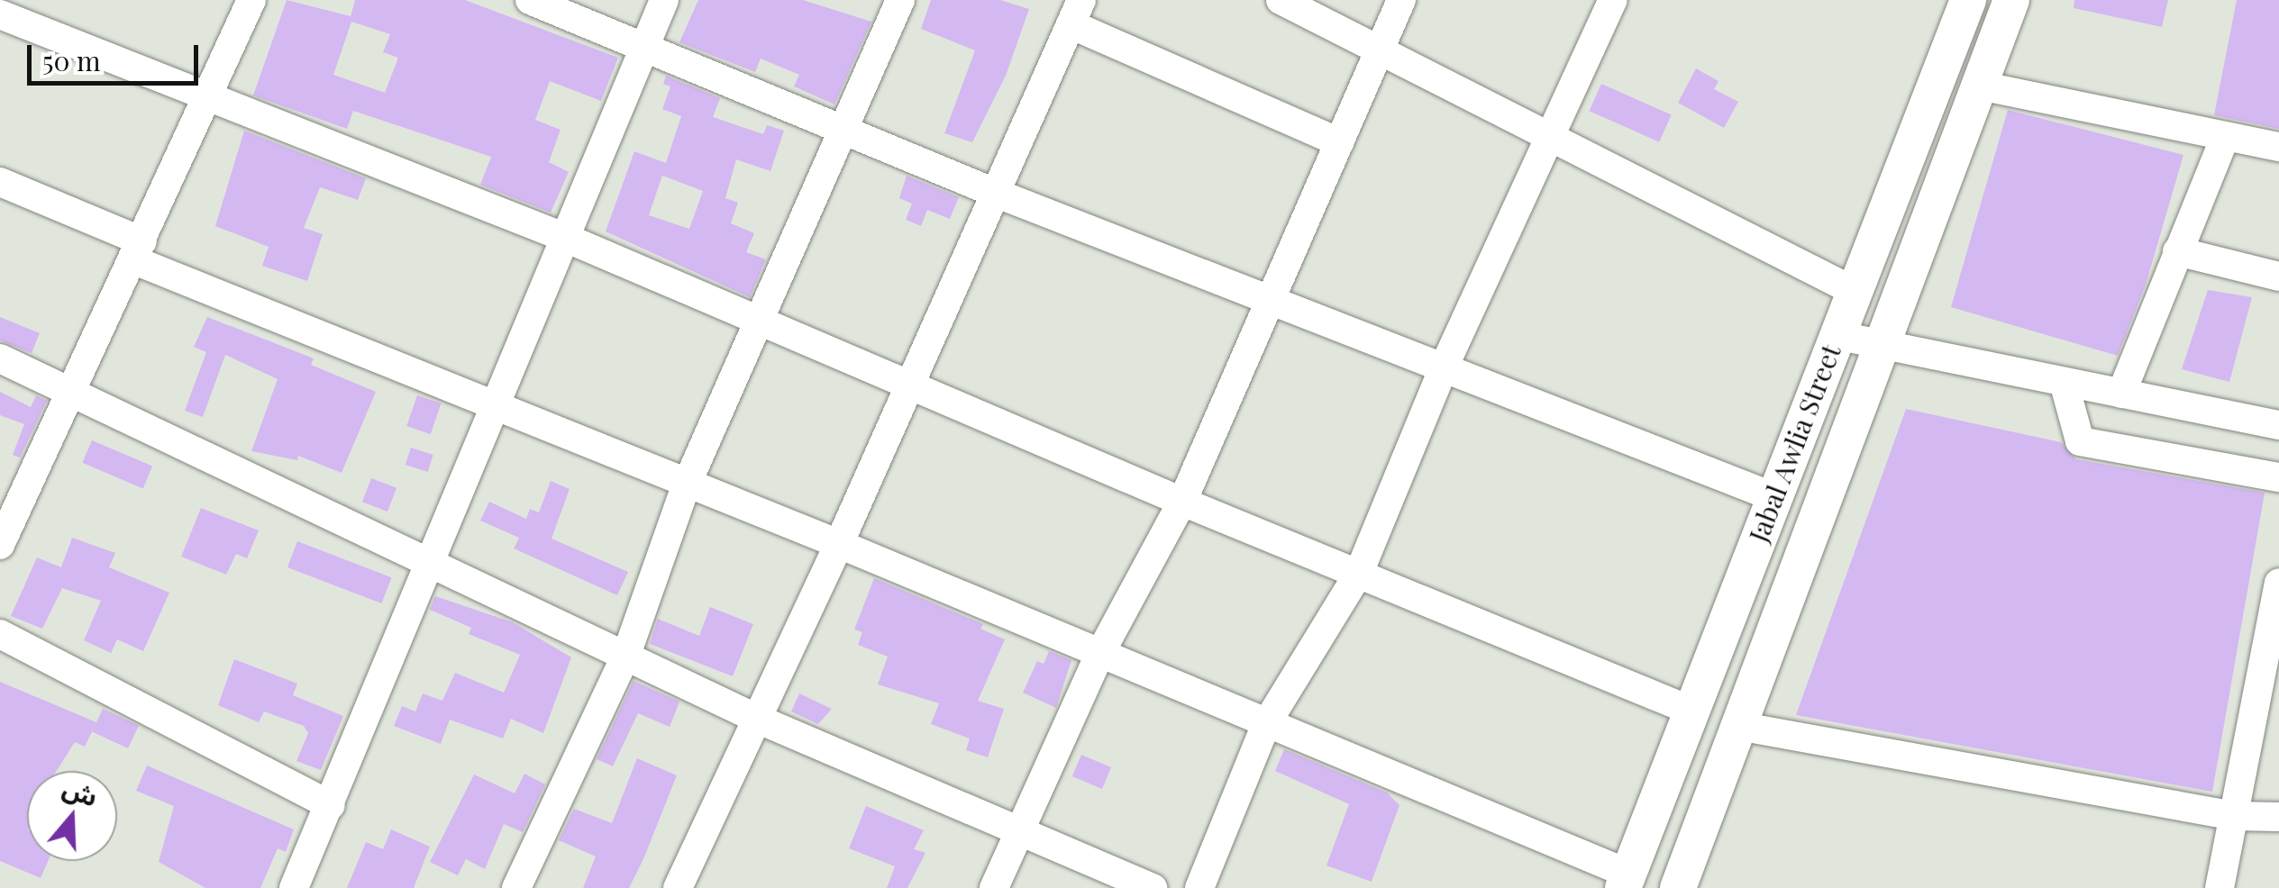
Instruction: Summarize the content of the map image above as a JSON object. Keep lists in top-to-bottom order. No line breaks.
{"streets":{"main road":["Jabal Awlia Street"]},"scale_bar":"50 m","north":"top"}
